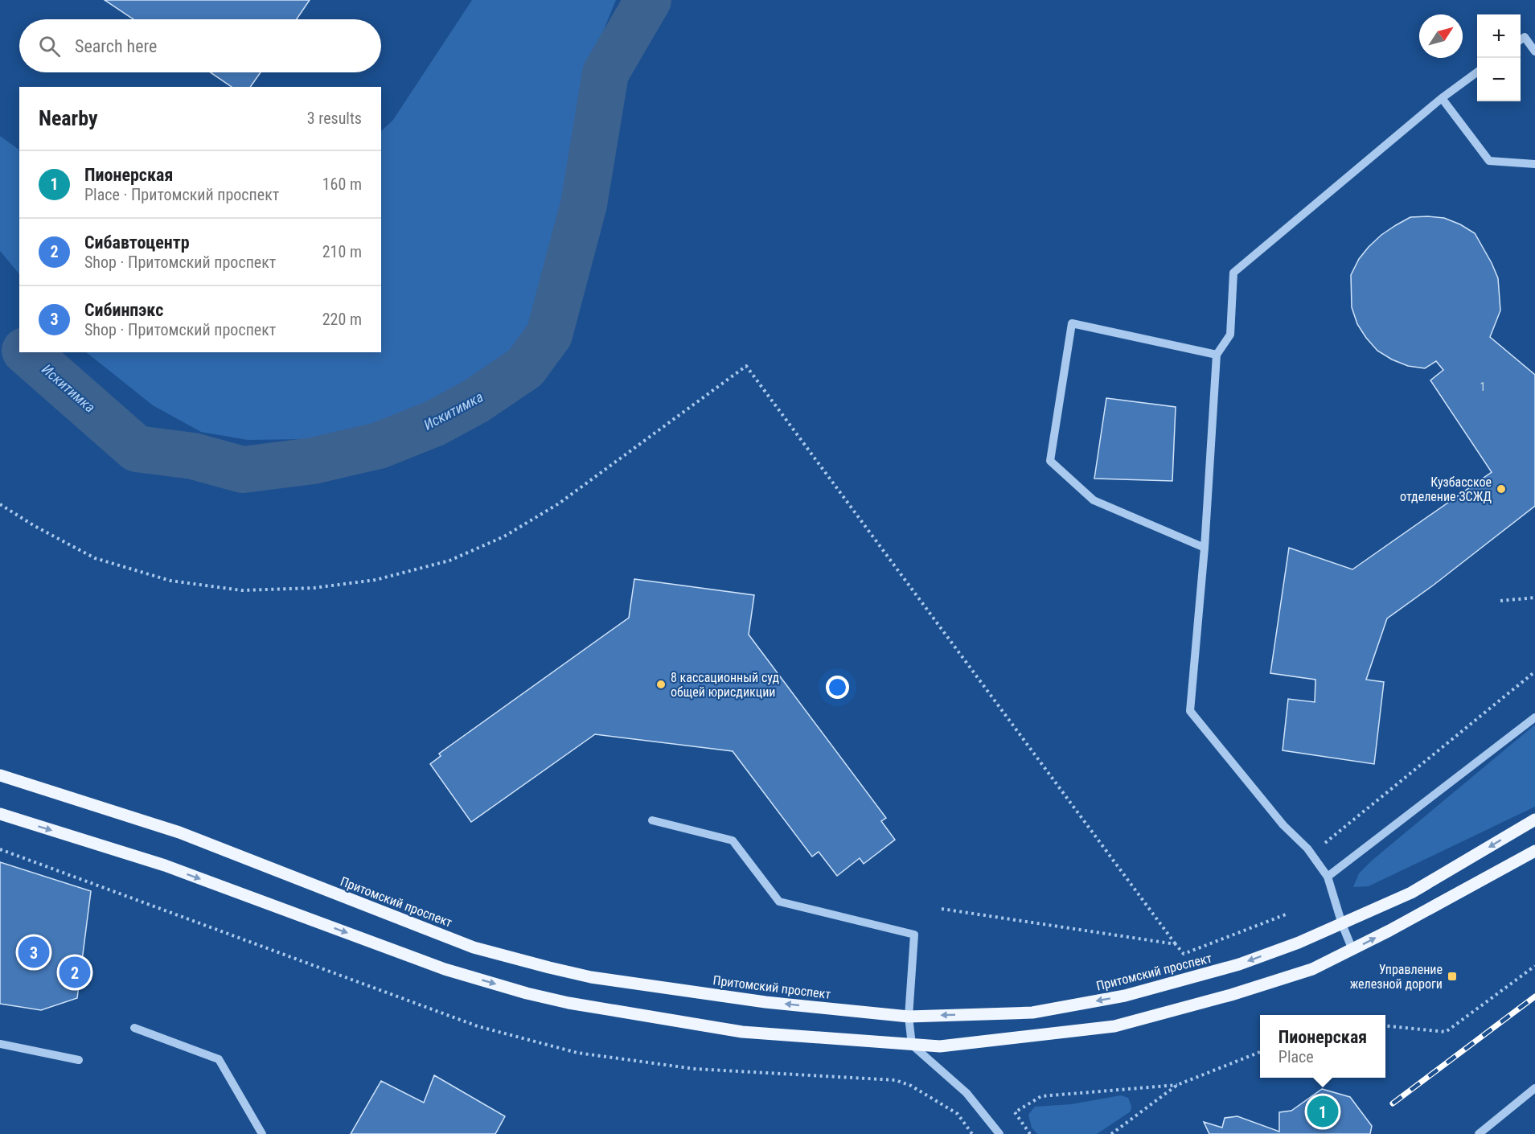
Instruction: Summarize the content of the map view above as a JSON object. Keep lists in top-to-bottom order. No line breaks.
{"streets":{"main road":["Притомский проспект"]},"water":["Искитимка"],"places":{"other":["Кузбасское отделение ЗСЖД","8 кассационный суд общей юрисдикции"],"transit":["Управление железной дороги"]},"house_numbers":["1"],"north":"top right","page":{"map_buttons":["+","−"],"search":"Search here","heading":["Nearby","3 results"],"list":[{"mark":"1","name":"Пионерская","note":"Place · Притомский проспект","value":"160 m"},{"mark":"2","name":"Сибавтоцентр","note":"Shop · Притомский проспект","value":"210 m"},{"mark":"3","name":"Сибинпэкс","note":"Shop · Притомский проспект","value":"220 m"}],"pins":["3","2","1"],"popup":["Пионерская","Place"]}}
